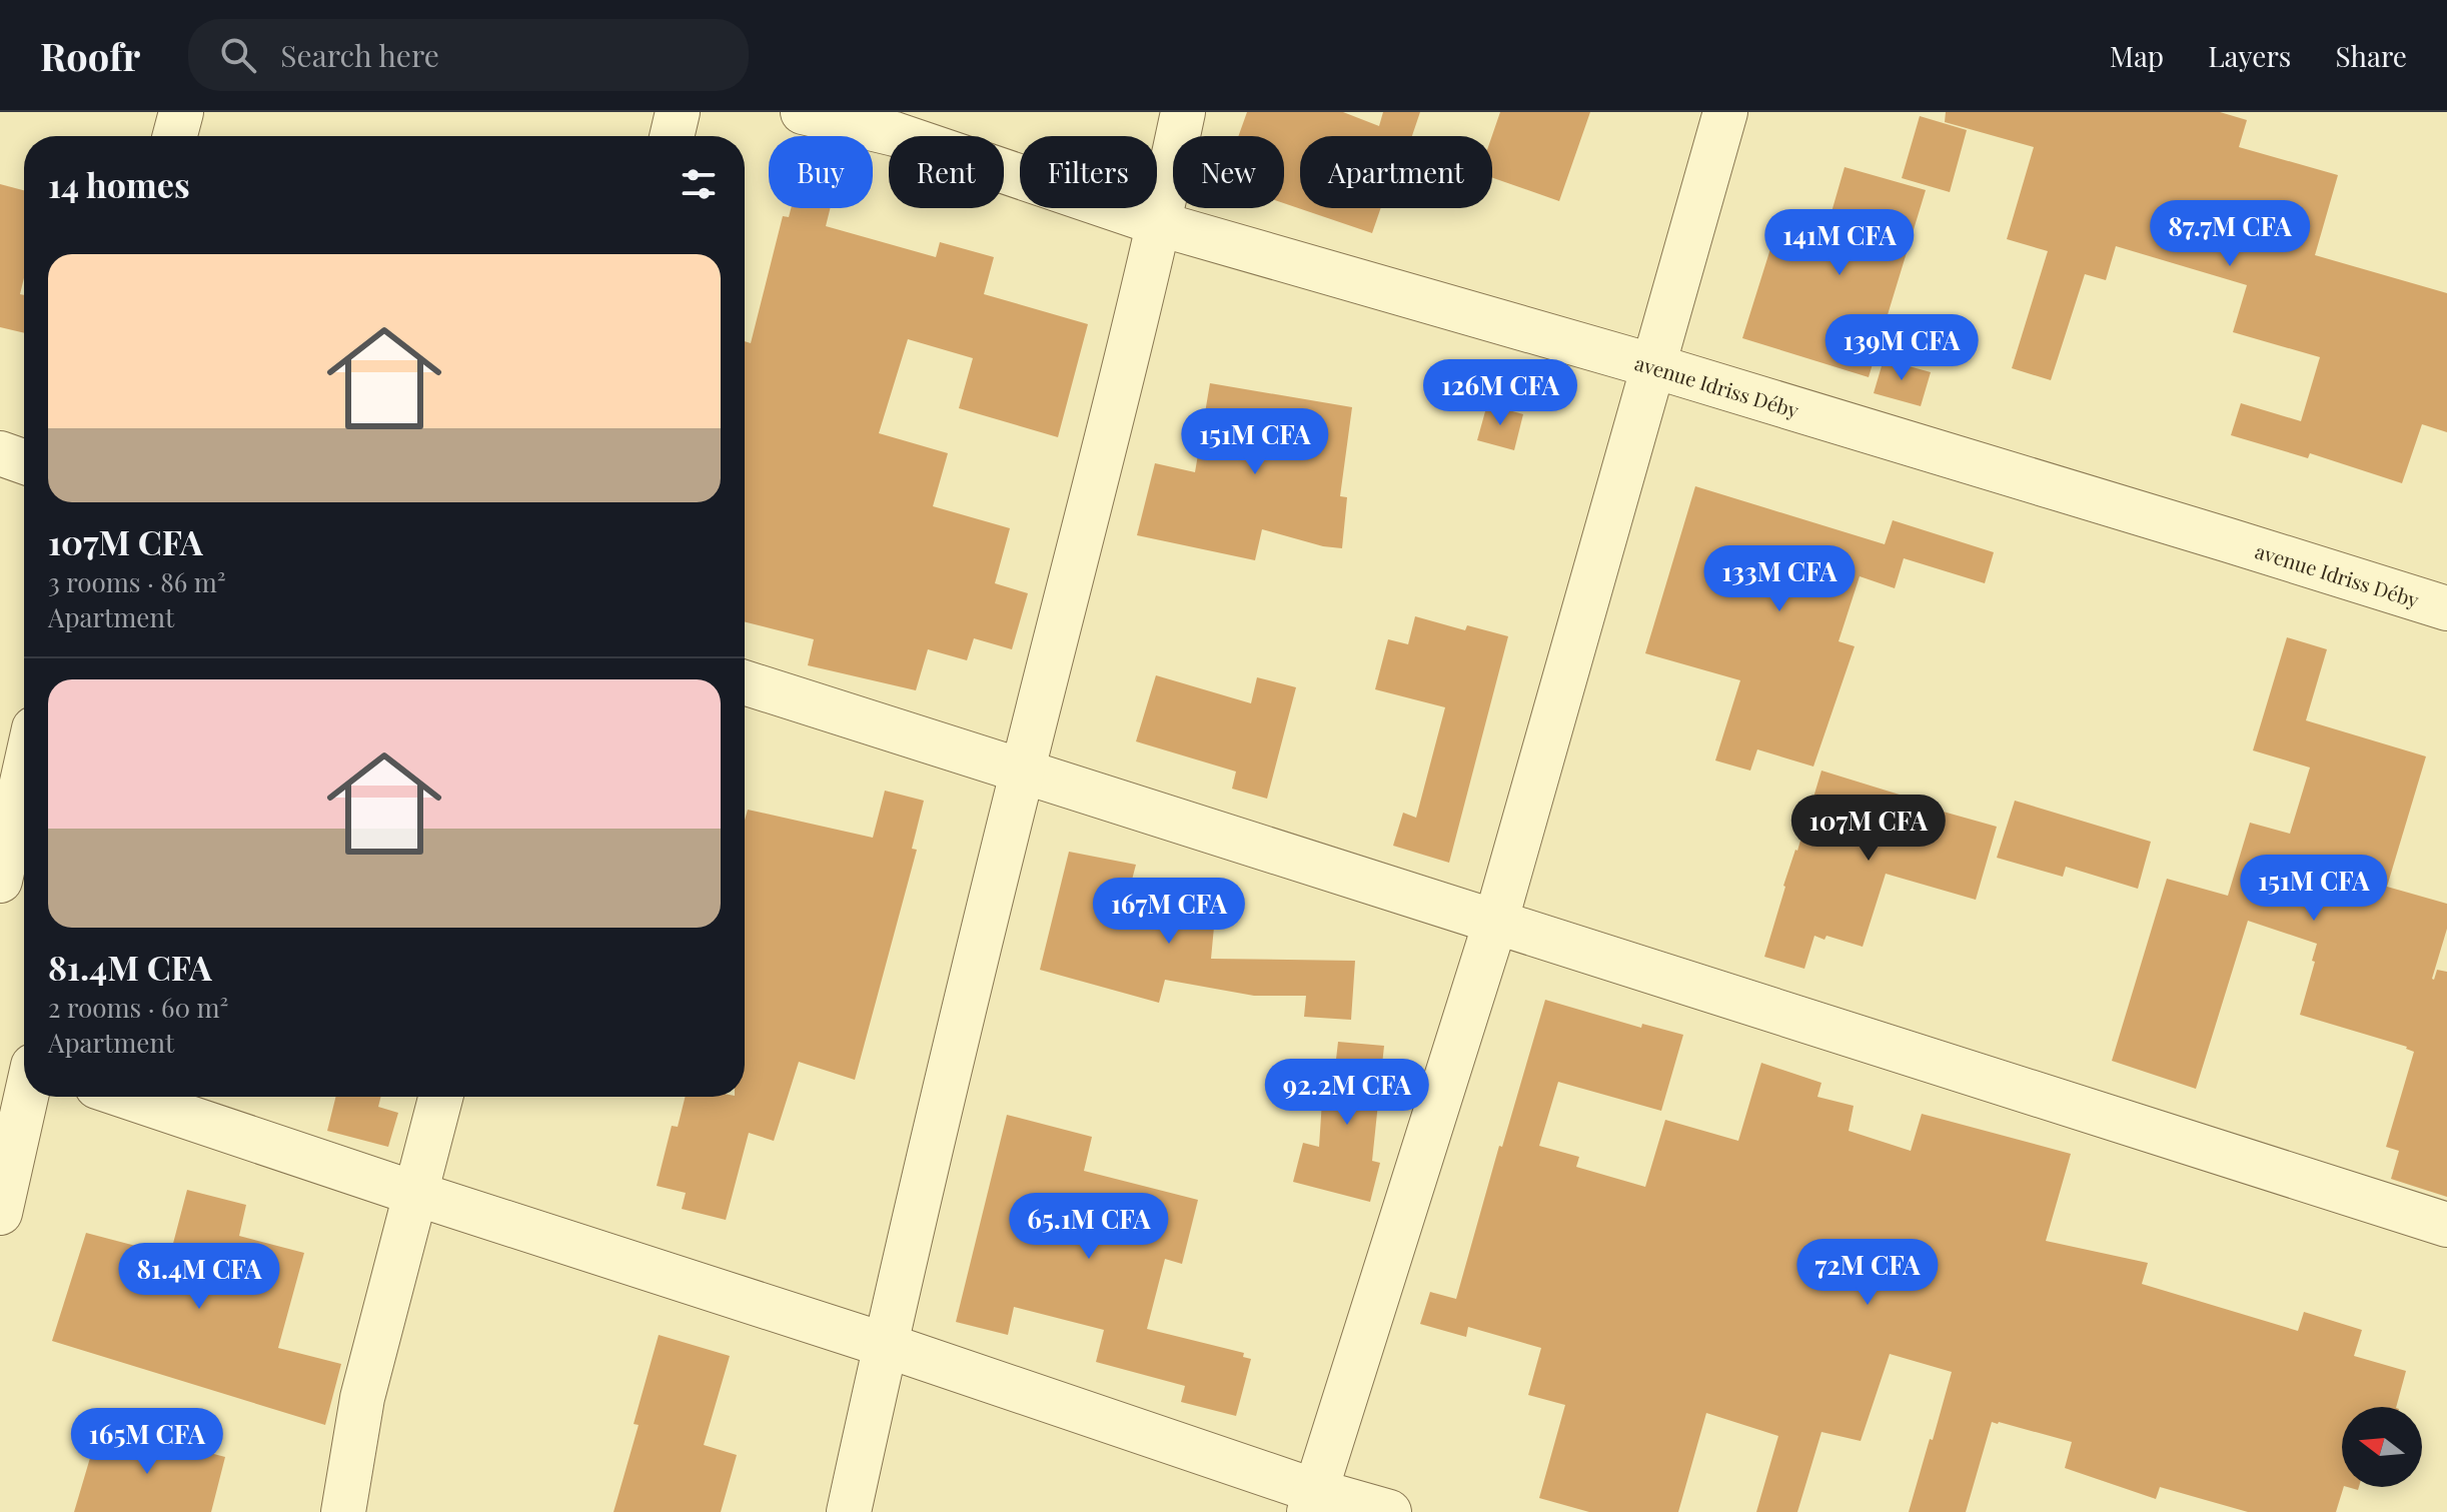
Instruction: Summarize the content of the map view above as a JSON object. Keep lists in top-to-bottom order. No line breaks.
{"streets":{"street":["avenue Idriss Déby"]},"north":"left","page":{"header":"Roofr","search":"Search here","nav":["Map","Layers","Share"],"chip":["Buy","Rent","Filters","New","Apartment"],"heading":"14 homes","price":["87.7M CFA","141M CFA","139M CFA","126M CFA","151M CFA","133M CFA","107M CFA","151M CFA","167M CFA","92.2M CFA","65.1M CFA","72M CFA","81.4M CFA","165M CFA"],"list":[{"name":"107M CFA","note":"3 rooms · 86 m² · Apartment"},{"name":"81.4M CFA","note":"2 rooms · 60 m² · Apartment"}]}}
